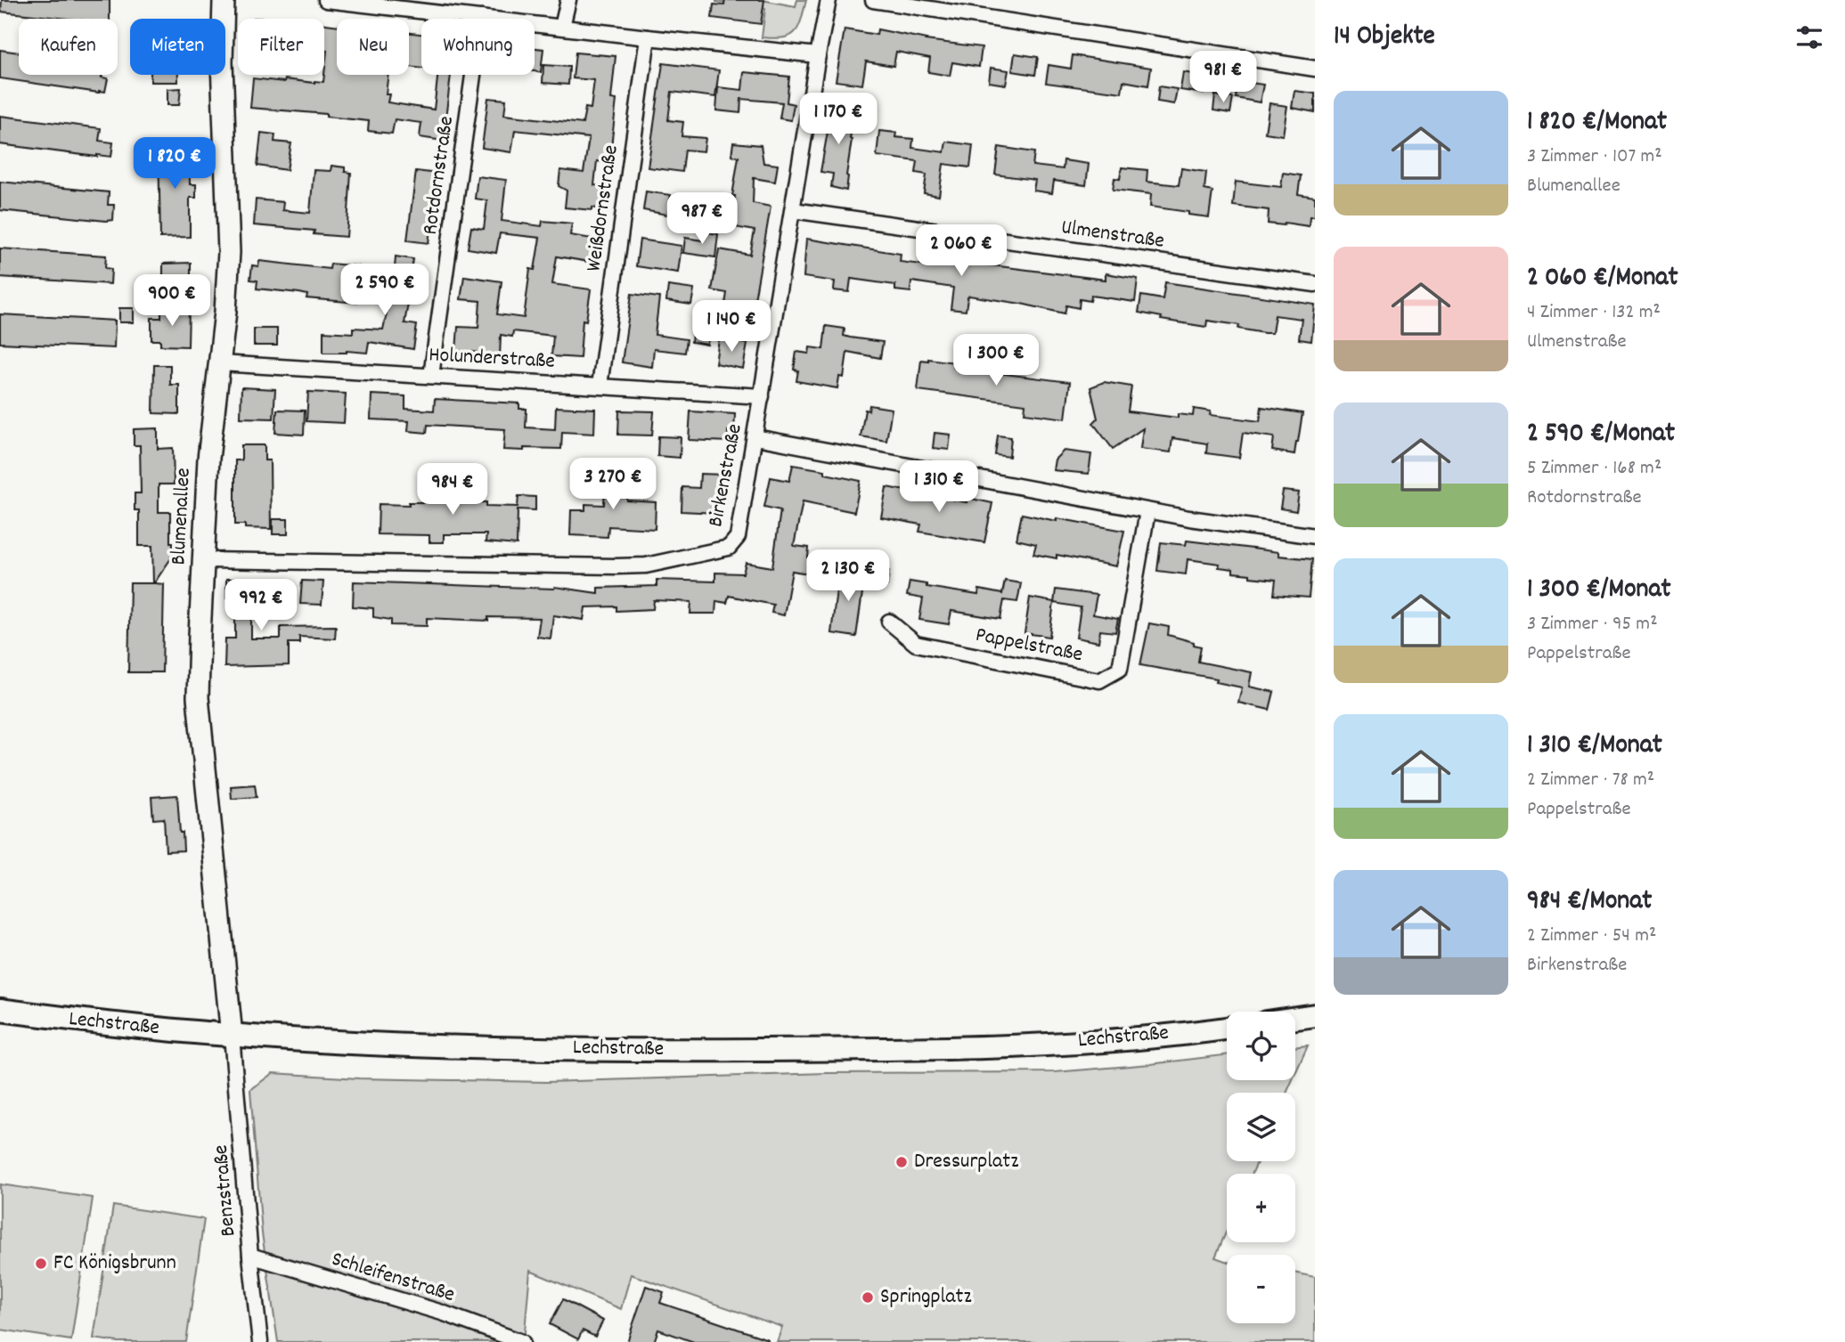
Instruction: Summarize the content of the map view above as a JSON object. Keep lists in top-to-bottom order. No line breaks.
{"streets":{"main road":["Lechstraße"],"street":["Rotdornstraße","Weißdornstraße","Ulmenstraße","Holunderstraße","Birkenstraße","Blumenallee","Pappelstraße","Benzstraße","Schleifenstraße"]},"crossings":[["Rotdornstraße","Holunderstraße"],["Weißdornstraße","Holunderstraße"],["Ulmenstraße","Birkenstraße"],["Holunderstraße","Birkenstraße"],["Holunderstraße","Blumenallee"],["Birkenstraße","Blumenallee"],["Blumenallee","Lechstraße"],["Blumenallee","Benzstraße"],["Lechstraße","Benzstraße"],["Benzstraße","Schleifenstraße"]],"places":["Dressurplatz","FC Königsbrunn","Springplatz"],"page":{"heading":"14 Objekte","chip":["Kaufen","Mieten","Filter","Neu","Wohnung"],"price":["981 €","1 170 €","1 820 €","987 €","2 060 €","2 590 €","900 €","1 140 €","1 300 €","3 270 €","1 310 €","984 €","2 130 €","992 €"],"list":[{"name":"1 820 €/Monat","note":"3 Zimmer · 107 m² · Blumenallee"},{"name":"2 060 €/Monat","note":"4 Zimmer · 132 m² · Ulmenstraße"},{"name":"2 590 €/Monat","note":"5 Zimmer · 168 m² · Rotdornstraße"},{"name":"1 300 €/Monat","note":"3 Zimmer · 95 m² · Pappelstraße"},{"name":"1 310 €/Monat","note":"2 Zimmer · 78 m² · Pappelstraße"},{"name":"984 €/Monat","note":"2 Zimmer · 54 m² · Birkenstraße"}],"map_buttons":["+","−"]}}
